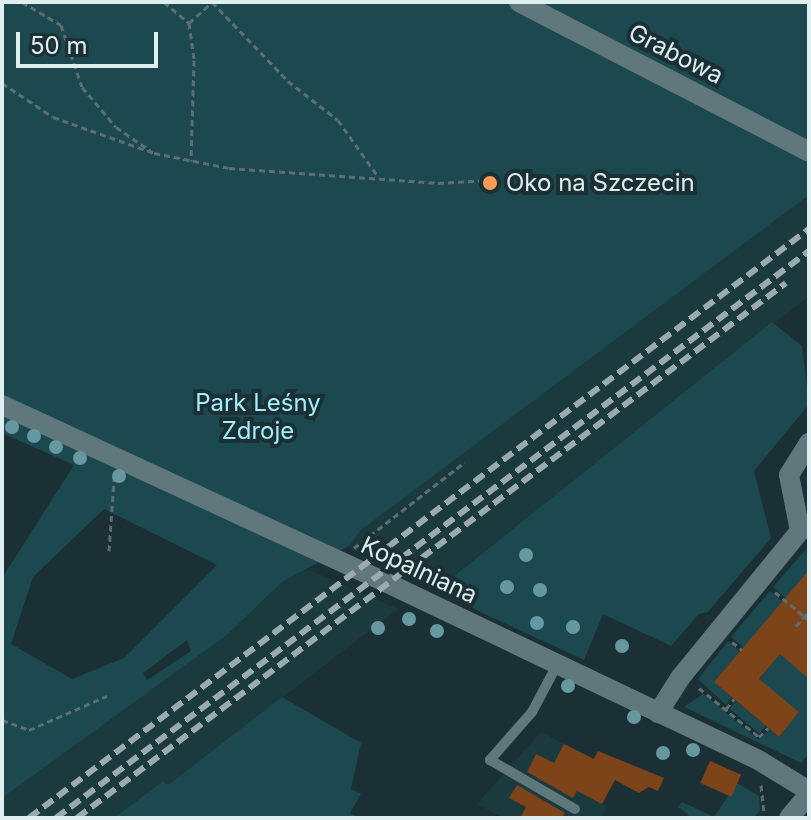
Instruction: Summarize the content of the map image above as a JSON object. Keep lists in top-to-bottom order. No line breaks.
{"streets":{"street":["Grabowa","Kopalniana"]},"parks":["Park Leśny Zdroje"],"places":["Oko na Szczecin"],"scale_bar":"50 m"}
